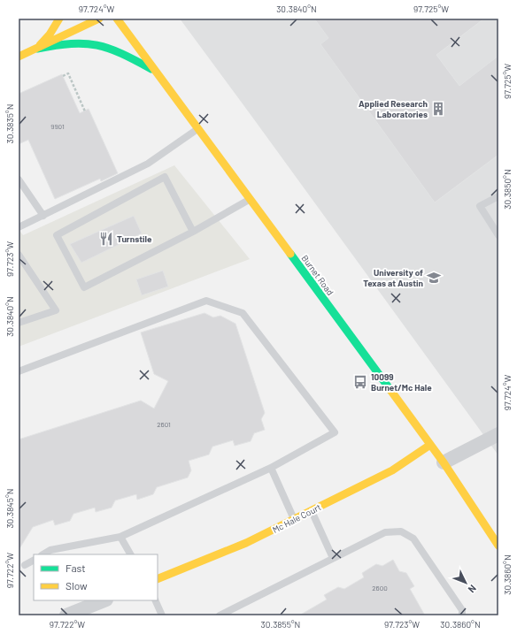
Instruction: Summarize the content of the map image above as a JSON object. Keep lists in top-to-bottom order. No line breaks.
{"streets":{"main road":["Burnet Road","Mc Hale Court"]},"crossings":[["Burnet Road","Mc Hale Court"]],"places":{"building":["Applied Research Laboratories"],"restaurant":["Turnstile"],"school or university":["University of Texas at Austin"],"bus stop":["10099 Burnet/Mc Hale"]},"house_numbers":["9901","2601","2600"],"legend":["Fast","Slow"],"north":"bottom right","coordinates":["97.724°W","30.3840°N","97.725°W","30.3835°N","30.3850°N","97.723°W","30.3845°N","97.722°W","30.3860°N","30.3855°N"]}
